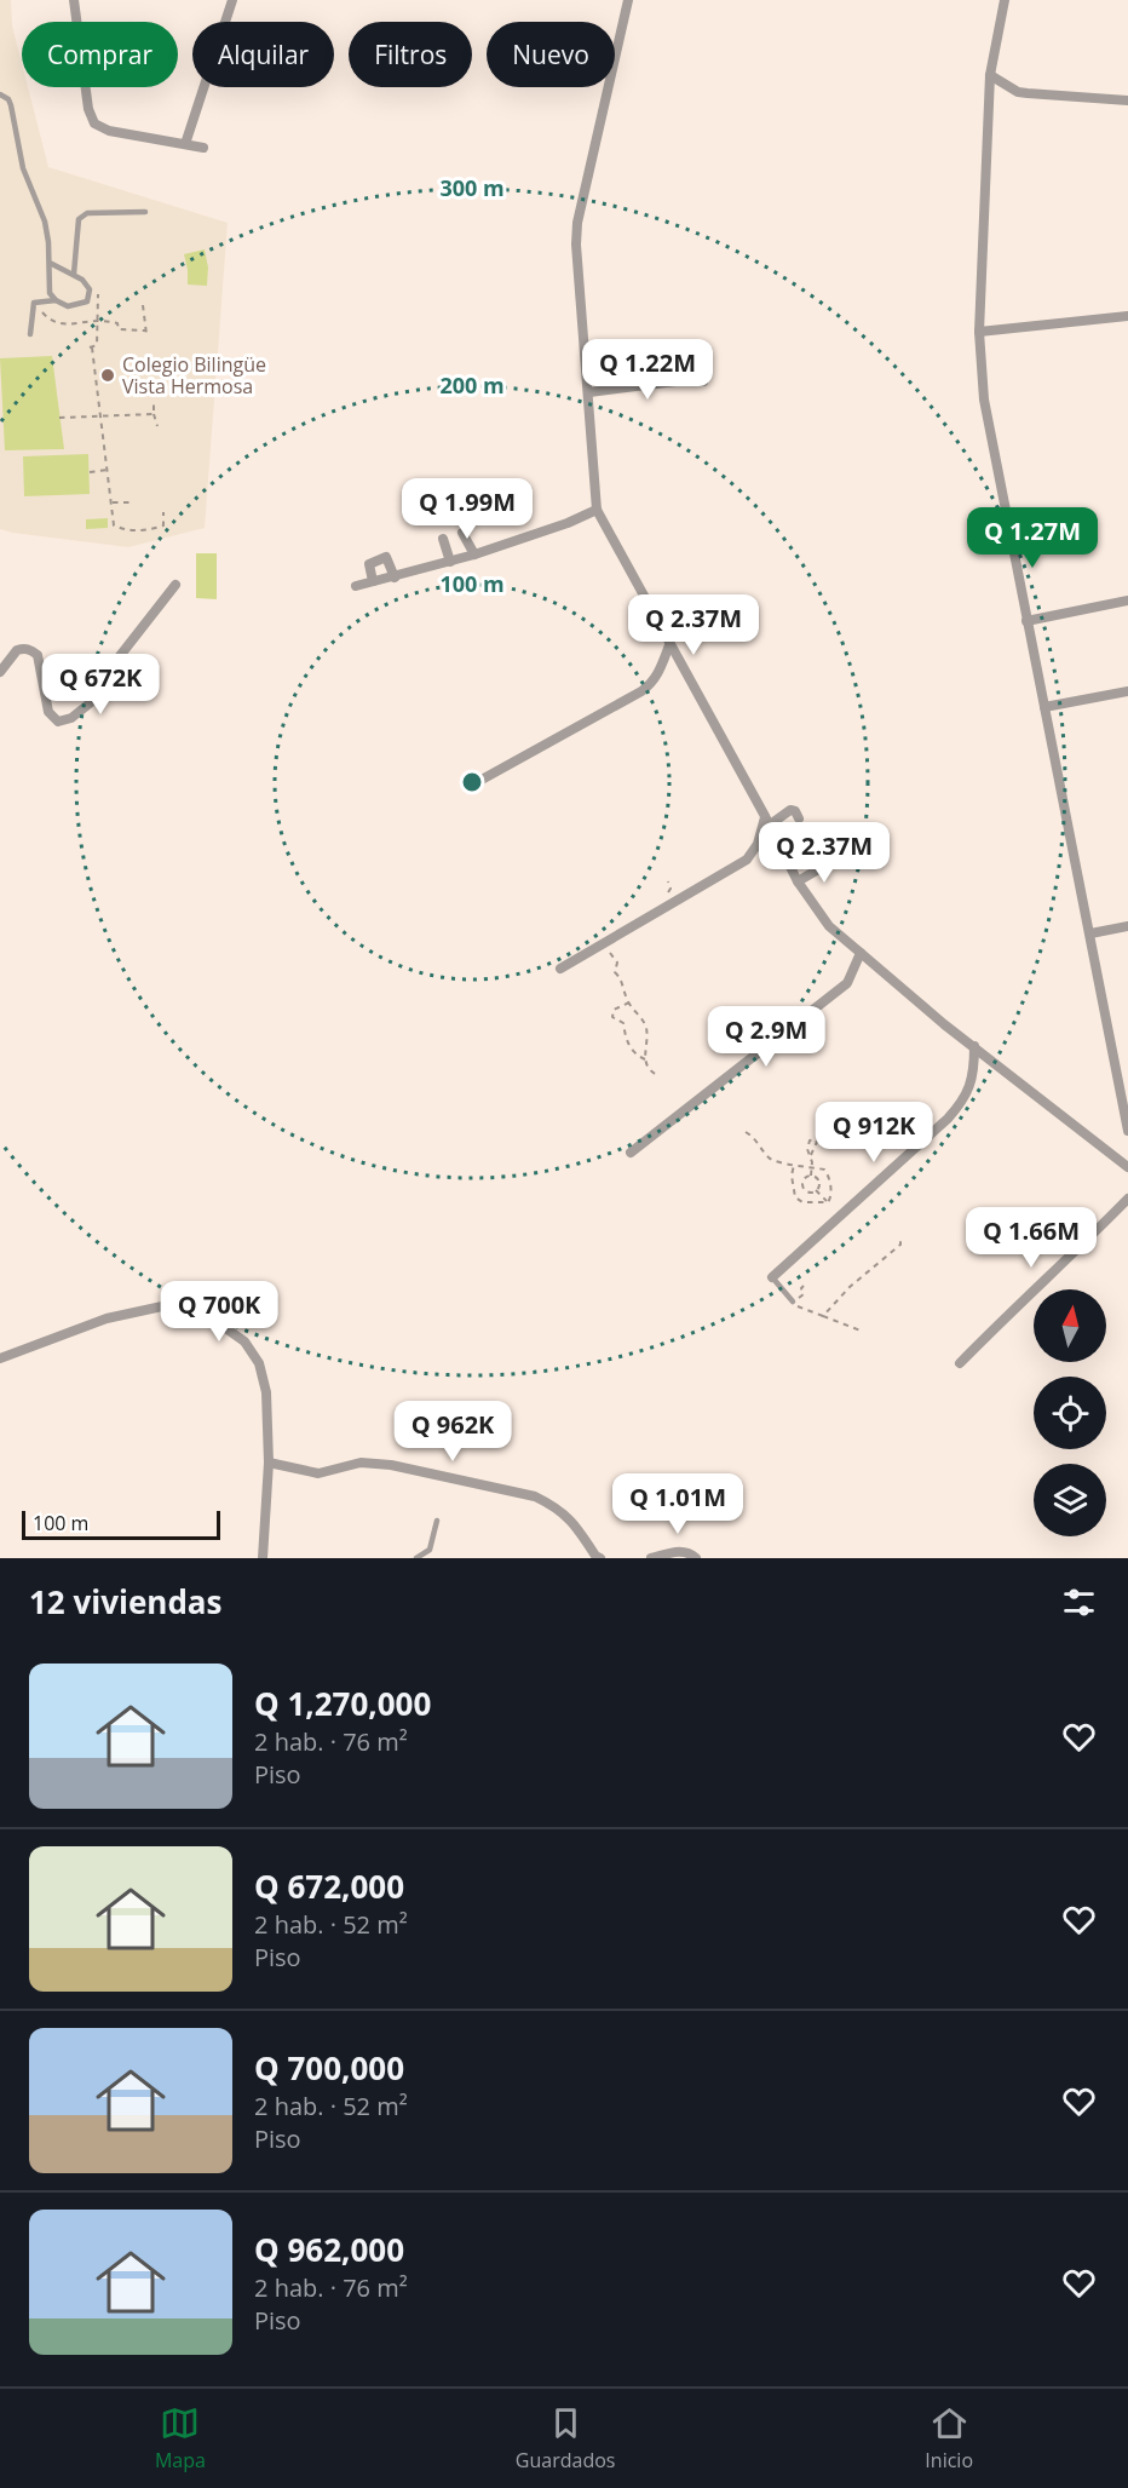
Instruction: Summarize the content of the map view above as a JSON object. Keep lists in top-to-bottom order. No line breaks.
{"places":["Colegio Bilingüe Vista Hermosa"],"scale_bar":"100 m","north":"top","page":{"chip":["Comprar","Alquilar","Filtros","Nuevo"],"price":["Q 1.22M","Q 1.99M","Q 1.27M","Q 2.37M","Q 672K","Q 2.37M","Q 2.9M","Q 912K","Q 1.66M","Q 700K","Q 962K","Q 1.01M"],"scale":"100 m","heading":"12 viviendas","list":[{"name":"Q 1,270,000","note":"2 hab. · 76 m² · Piso"},{"name":"Q 672,000","note":"2 hab. · 52 m² · Piso"},{"name":"Q 700,000","note":"2 hab. · 52 m² · Piso"},{"name":"Q 962,000","note":"2 hab. · 76 m² · Piso"}],"tabs":["Mapa","Guardados","Inicio"]},"rings":["300 m","200 m","100 m"]}
